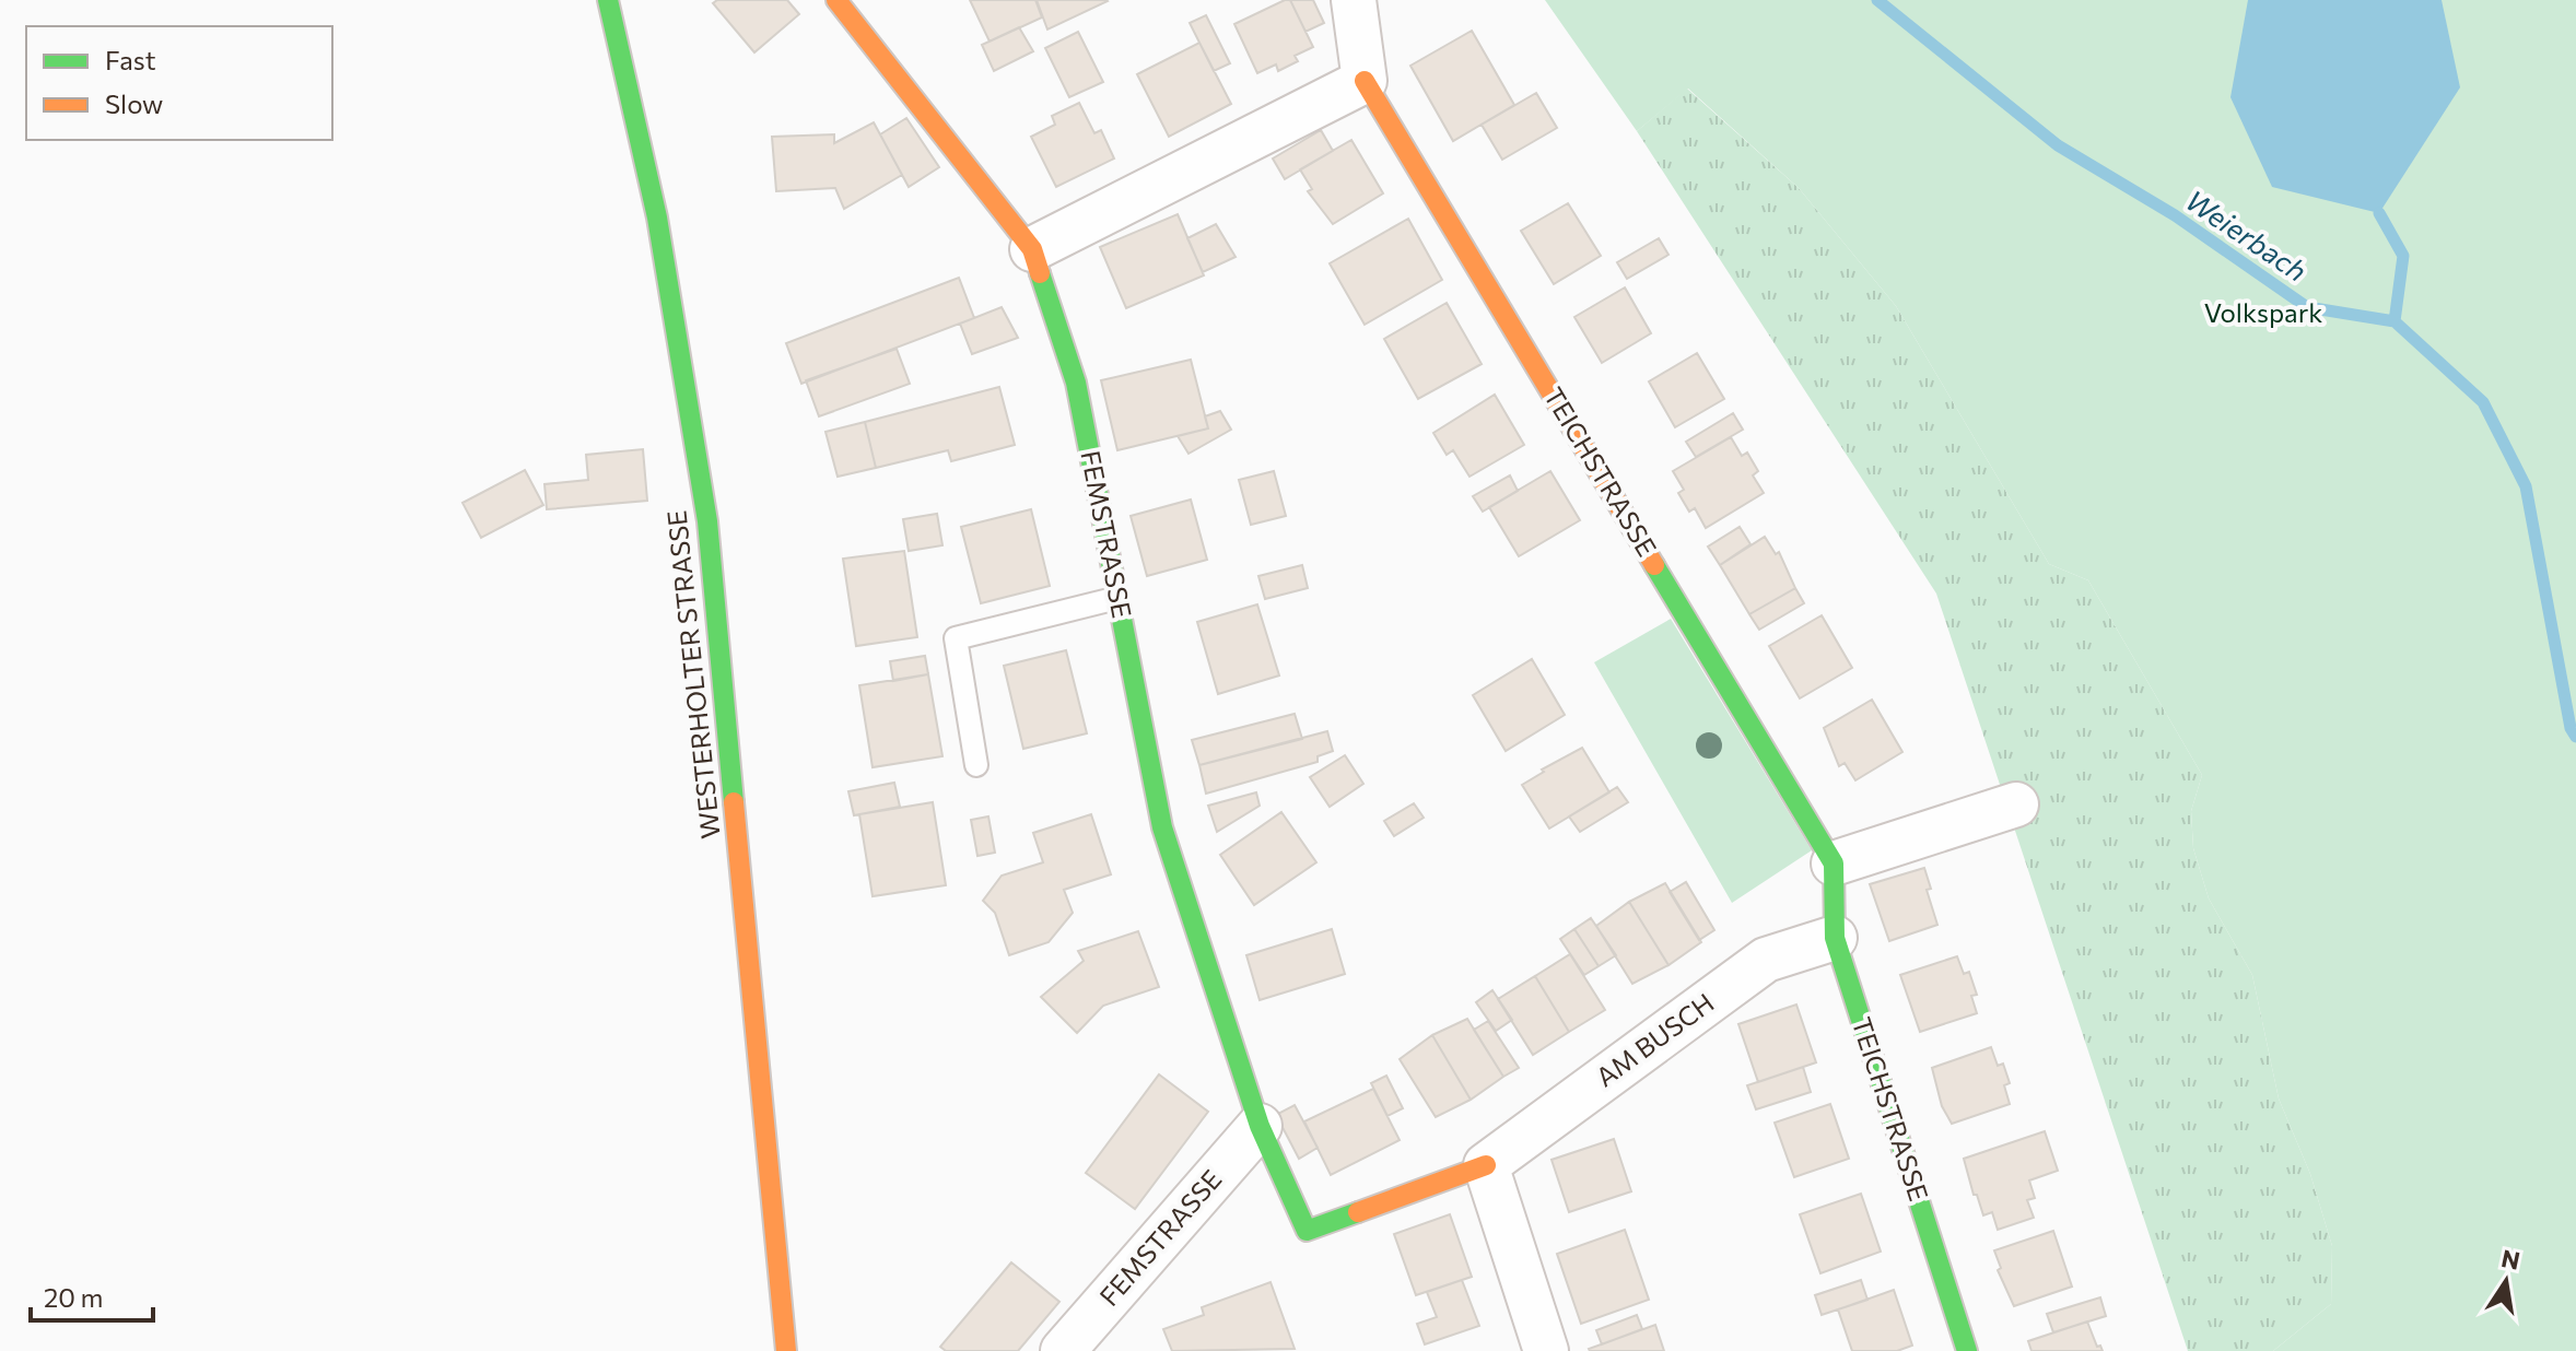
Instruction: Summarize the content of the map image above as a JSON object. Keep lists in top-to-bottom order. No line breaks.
{"streets":{"street":["TEICHSTRASSE","FEMSTRASSE","WESTERHOLTER STRASSE","AM BUSCH"]},"crossings":[["TEICHSTRASSE","AM BUSCH"],["FEMSTRASSE","AM BUSCH"]],"water":["Weierbach"],"parks":["Volkspark"],"legend":["Fast","Slow"],"scale_bar":"20 m","north":"top"}
